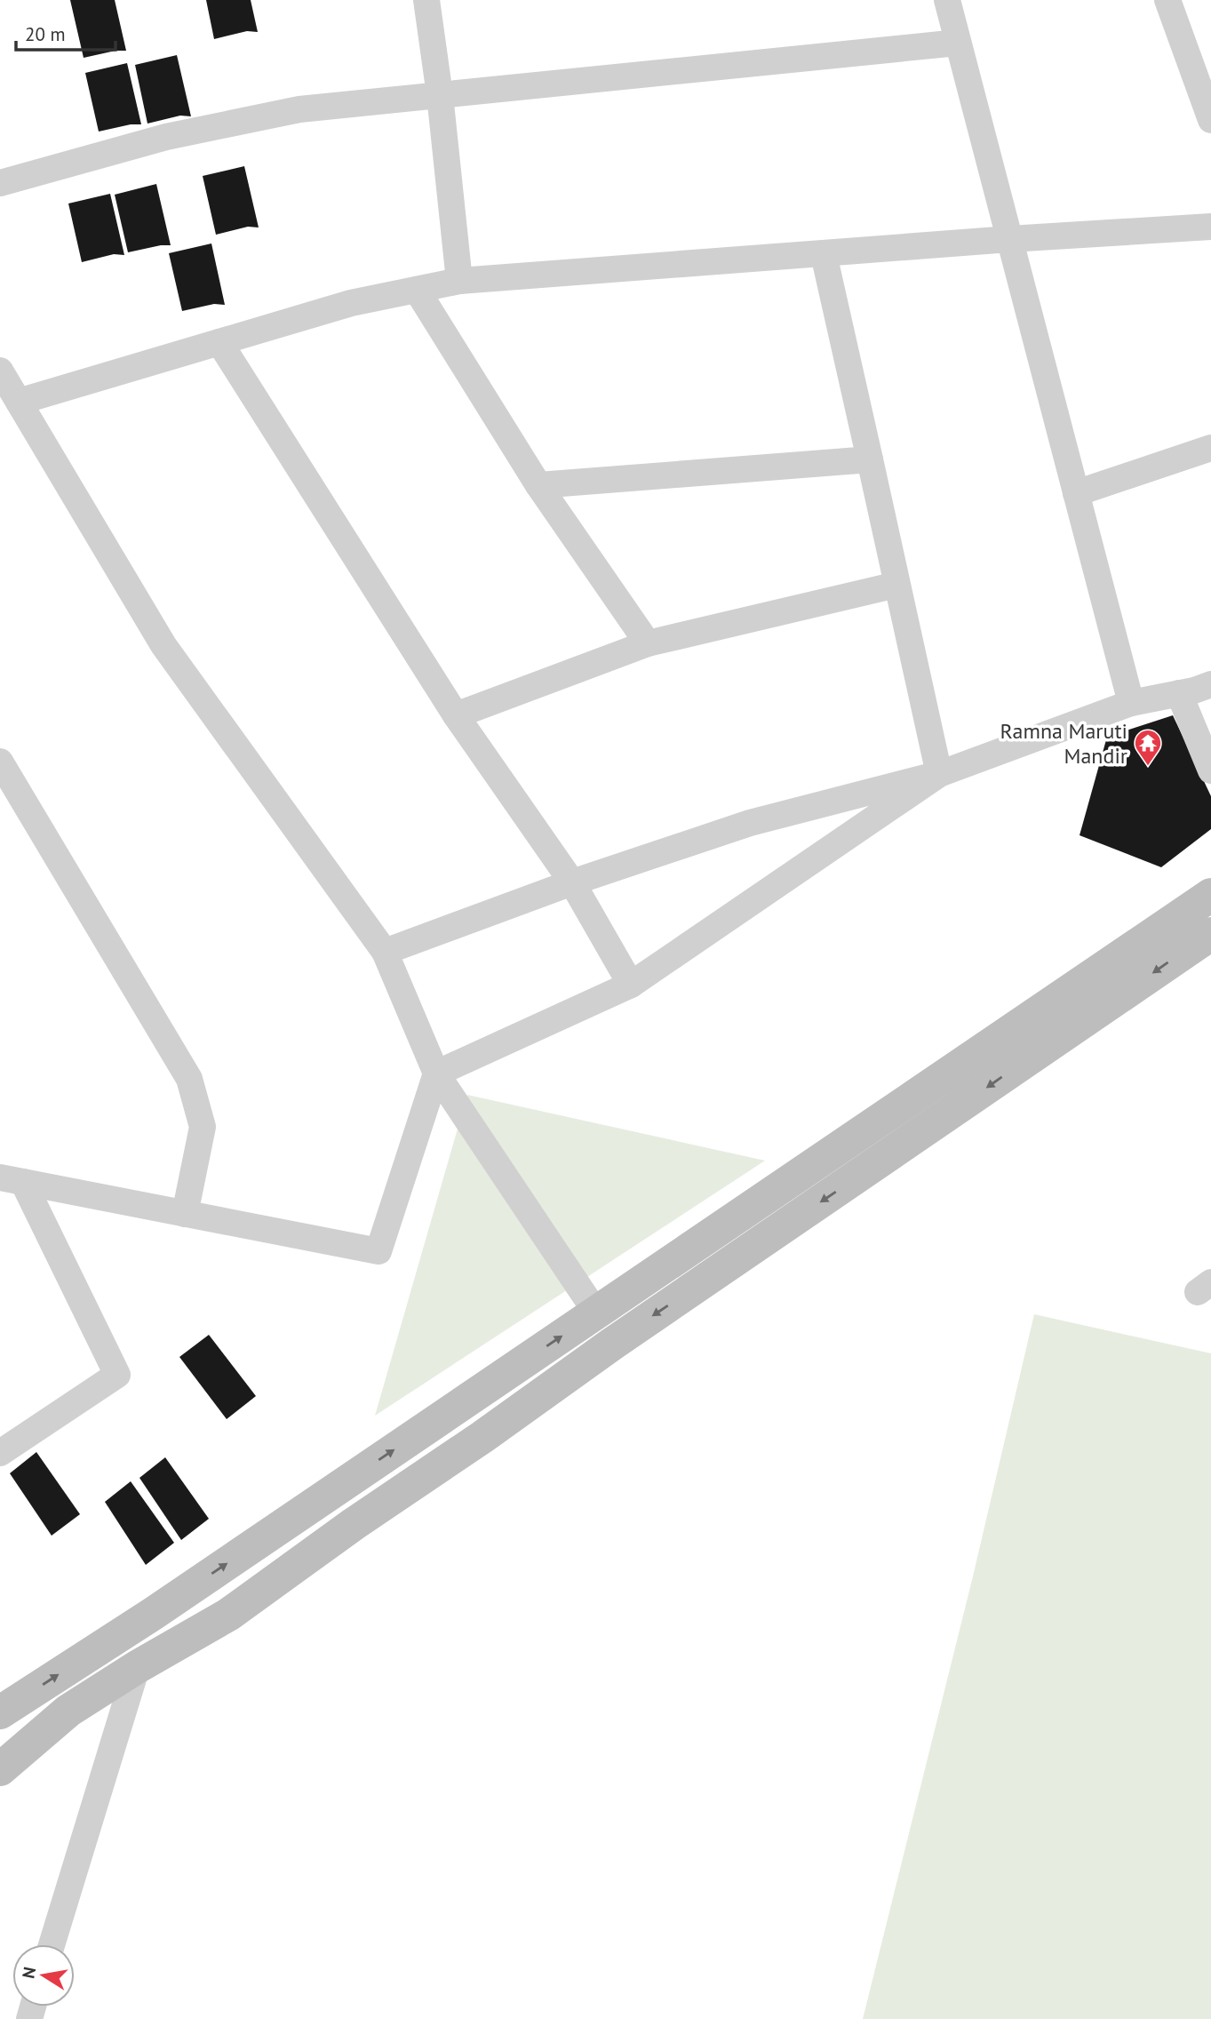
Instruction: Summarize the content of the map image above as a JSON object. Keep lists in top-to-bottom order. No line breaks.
{"places":{"temple":["Ramna Maruti Mandir"]},"scale_bar":"20 m","north":"left"}
